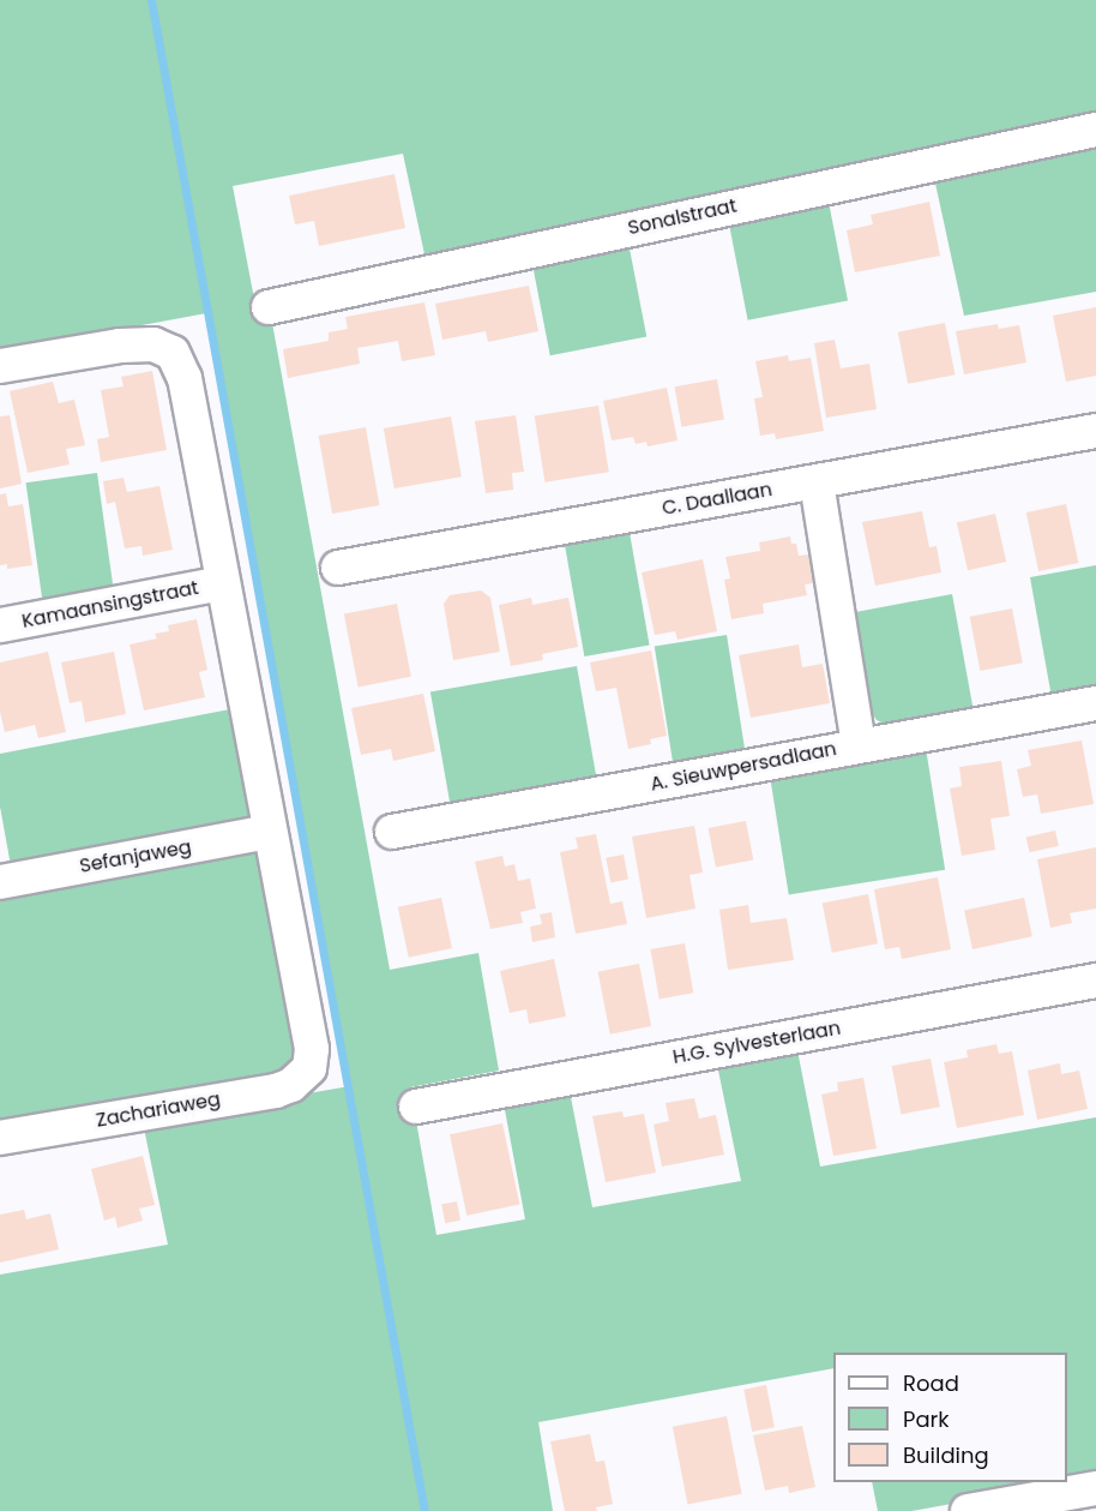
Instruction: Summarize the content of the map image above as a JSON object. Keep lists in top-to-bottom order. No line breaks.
{"streets":{"street":["Sonalstraat","C. Daallaan","Kamaansingstraat","A. Sieuwpersadlaan","Sefanjaweg","H.G. Sylvesterlaan","Zachariaweg"]},"crossings":[["Sefanjaweg","Zachariaweg"]],"legend":["Road","Park","Building"]}
